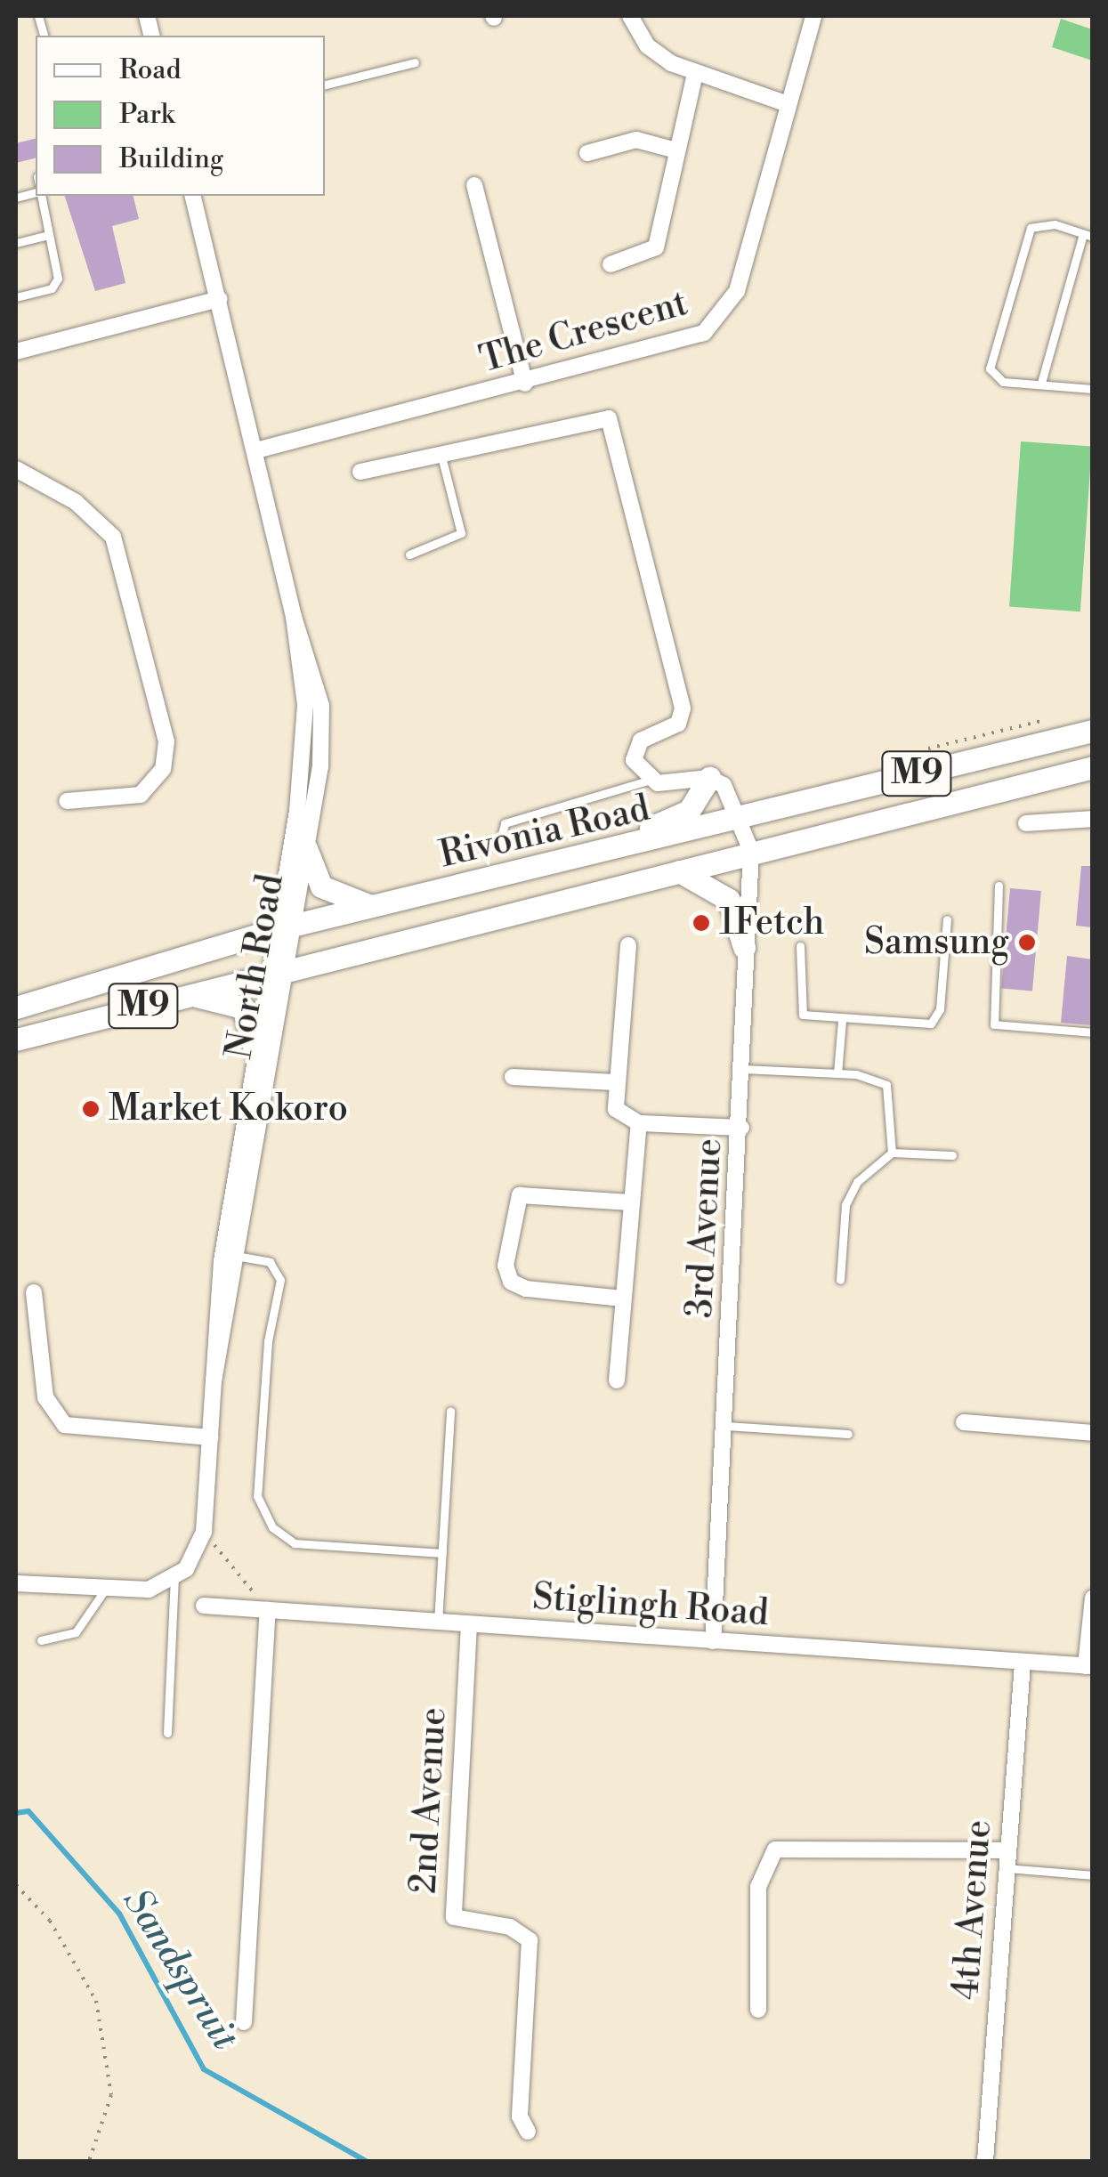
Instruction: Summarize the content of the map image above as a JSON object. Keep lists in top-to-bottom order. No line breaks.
{"streets":{"main road":["M9","Rivonia Road"],"street":["The Crescent","North Road","3rd Avenue","Stiglingh Road","2nd Avenue","4th Avenue"]},"crossings":[["The Crescent","North Road"],["Rivonia Road","North Road"],["Rivonia Road","3rd Avenue"],["3rd Avenue","Stiglingh Road"],["Stiglingh Road","2nd Avenue"],["Stiglingh Road","4th Avenue"]],"water":["Sandspruit"],"places":["1Fetch","Samsung","Market Kokoro"],"legend":["Road","Park","Building"]}
